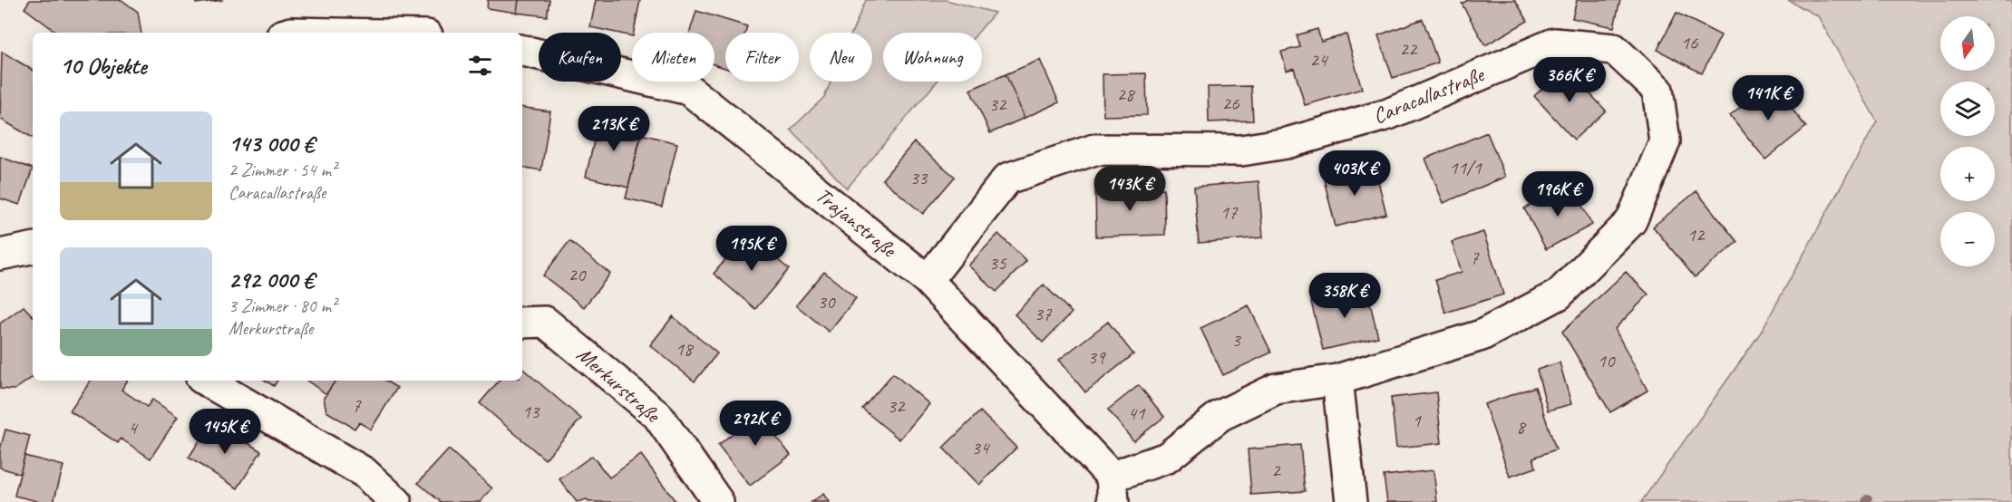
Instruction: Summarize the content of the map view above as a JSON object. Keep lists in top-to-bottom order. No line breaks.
{"streets":{"street":["Caracallastraße","Trajanstraße","Merkurstraße"]},"crossings":[["Caracallastraße","Trajanstraße"]],"house_numbers":["16","22","24","28","26","32","11/1","33","17","12","7","35","20","30","37","3","18","39","10","7","32","13","41","1","8","4","34","2"],"north":"bottom","page":{"map_buttons":["+","−"],"chip":["Kaufen","Mieten","Filter","Neu","Wohnung"],"heading":"10 Objekte","price":["366K €","141K €","213K €","403K €","143K €","196K €","195K €","358K €","292K €","145K €"],"list":[{"name":"143 000 €","note":"2 Zimmer · 54 m² · Caracallastraße"},{"name":"292 000 €","note":"3 Zimmer · 80 m² · Merkurstraße"}]}}
